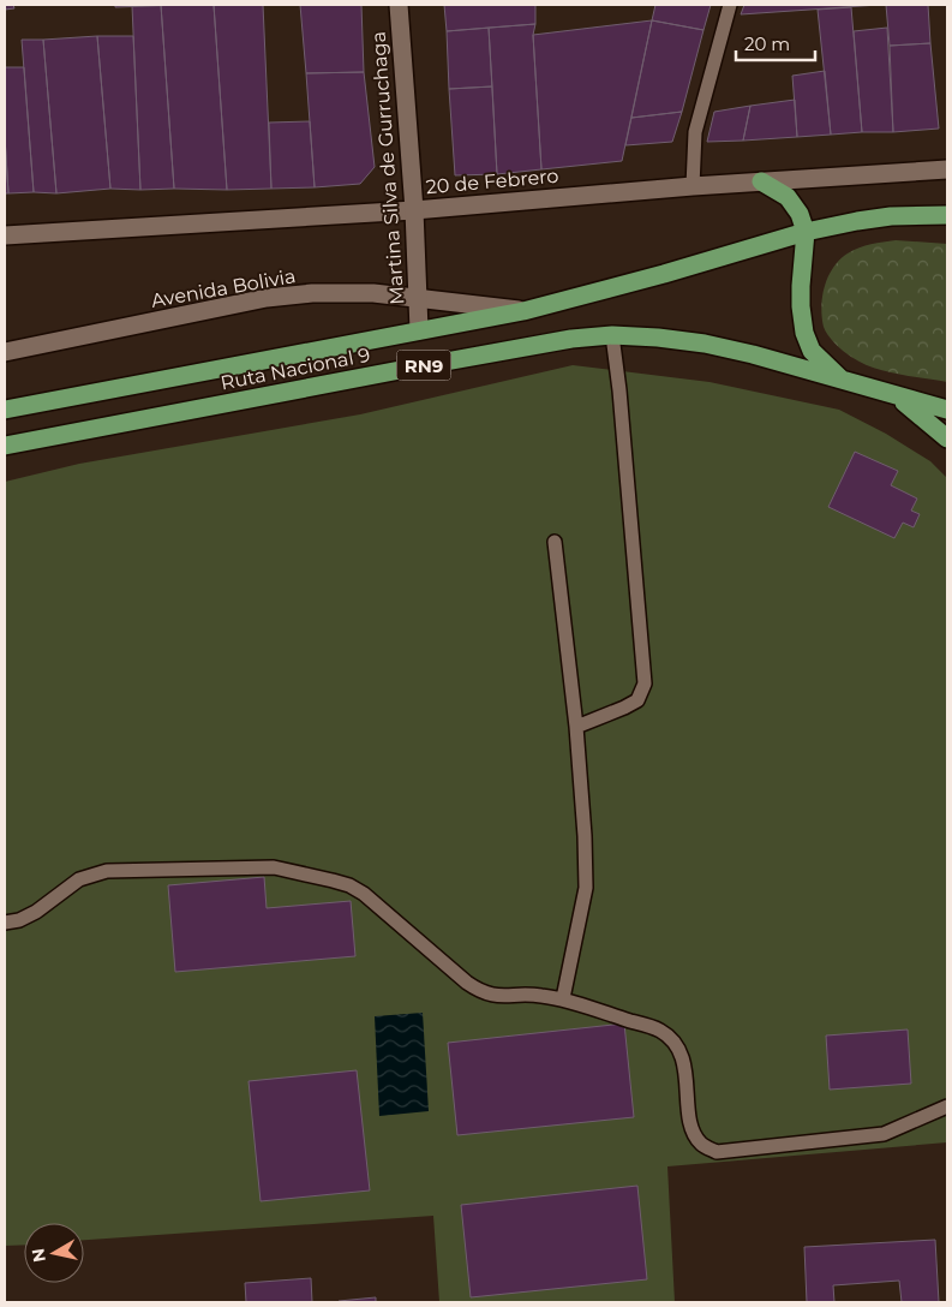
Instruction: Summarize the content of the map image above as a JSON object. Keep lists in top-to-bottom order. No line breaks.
{"streets":{"main road":["RN9","Ruta Nacional 9"],"street":["Martina Silva de Gurruchaga","20 de Febrero","Avenida Bolivia"]},"crossings":[["Martina Silva de Gurruchaga","20 de Febrero"],["Martina Silva de Gurruchaga","Avenida Bolivia"],["Martina Silva de Gurruchaga","Ruta Nacional 9"],["Avenida Bolivia","Ruta Nacional 9"]],"scale_bar":"20 m","north":"left"}
